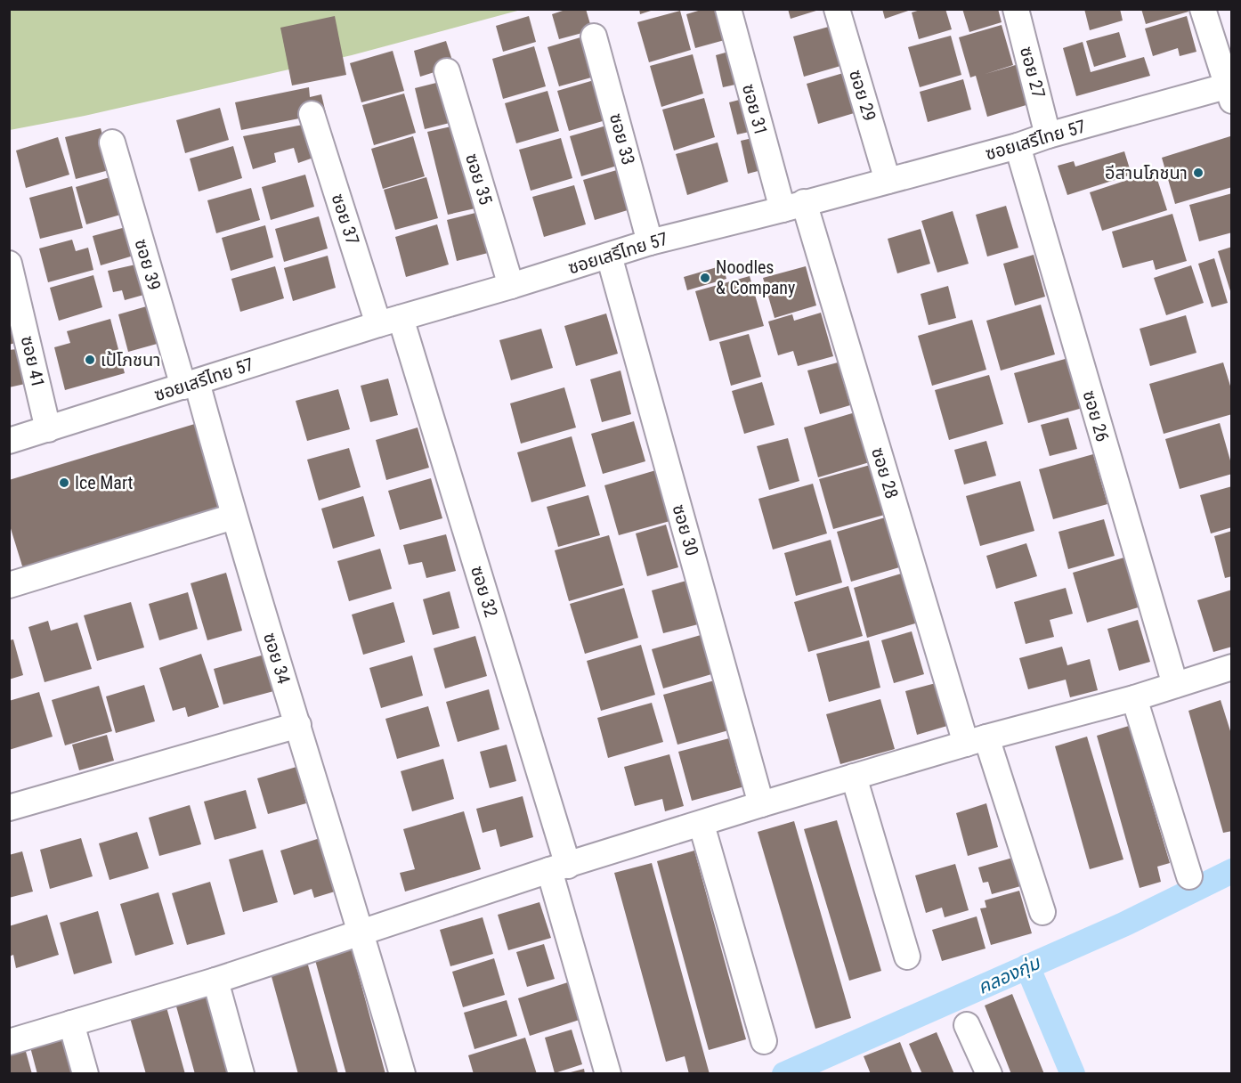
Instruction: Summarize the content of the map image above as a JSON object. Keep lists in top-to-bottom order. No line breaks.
{"streets":{"street":["ซอย 27","ซอย 29","ซอย 31","ซอย 33","ซอยเสรีไทย 57","ซอย 35","ซอย 37","ซอย 39","ซอย 41","ซอย 26","ซอย 28","ซอย 30","ซอย 32","ซอย 34"]},"crossings":[["ซอย 27","ซอยเสรีไทย 57"],["ซอย 29","ซอยเสรีไทย 57"],["ซอย 31","ซอยเสรีไทย 57"],["ซอย 31","ซอย 28"],["ซอย 33","ซอยเสรีไทย 57"],["ซอยเสรีไทย 57","ซอย 35"],["ซอยเสรีไทย 57","ซอย 37"],["ซอยเสรีไทย 57","ซอย 39"],["ซอยเสรีไทย 57","ซอย 41"],["ซอยเสรีไทย 57","ซอย 26"],["ซอยเสรีไทย 57","ซอย 28"],["ซอยเสรีไทย 57","ซอย 30"],["ซอยเสรีไทย 57","ซอย 32"],["ซอยเสรีไทย 57","ซอย 34"],["ซอย 37","ซอย 32"],["ซอย 39","ซอย 34"]],"water":["คลองกุ่ม"],"places":["อีสานโภชนา","Noodles & Company","เป้โภชนา","Ice Mart"]}
